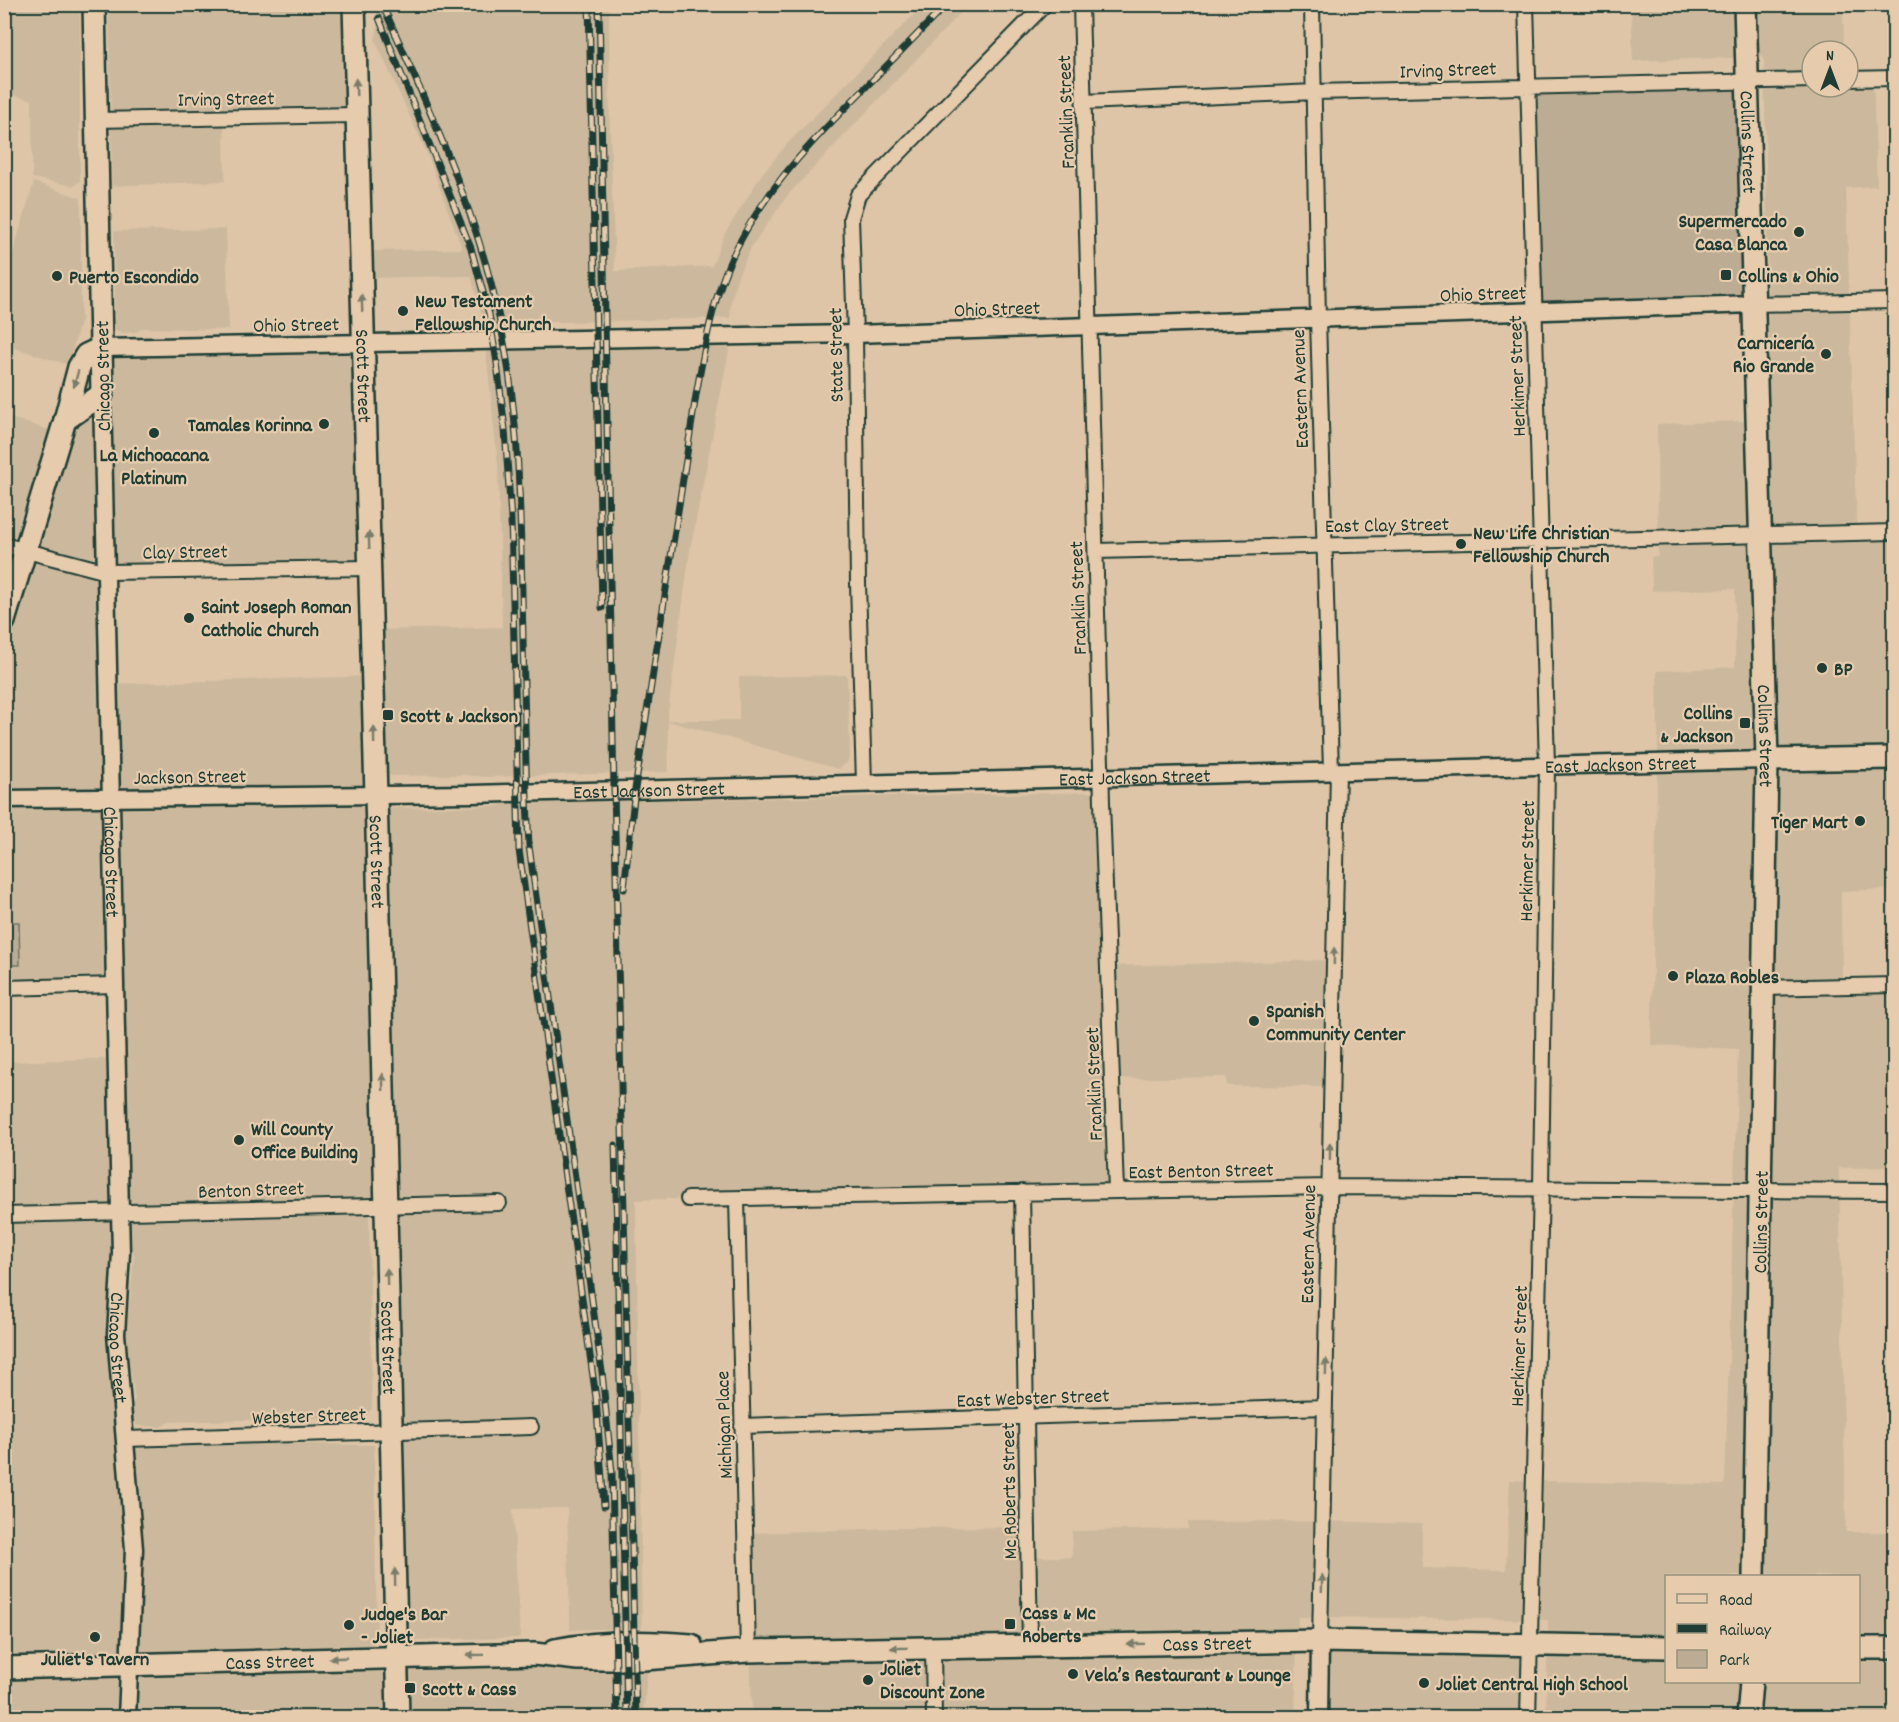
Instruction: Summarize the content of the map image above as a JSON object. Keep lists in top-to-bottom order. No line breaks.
{"streets":{"main road":["Collins Street","Scott Street","Chicago Street","East Jackson Street","Cass Street"],"street":["Irving Street","Franklin Street","Ohio Street","State Street","Herkimer Street","Eastern Avenue","East Clay Street","Clay Street","Jackson Street","East Benton Street","Benton Street","East Webster Street","Webster Street","Michigan Place","Mc Roberts Street"]},"crossings":[["Irving Street","Franklin Street"],["Irving Street","Collins Street"],["Irving Street","Scott Street"],["Irving Street","Chicago Street"],["Irving Street","Herkimer Street"],["Irving Street","Eastern Avenue"],["Franklin Street","Ohio Street"],["Franklin Street","East Clay Street"],["Franklin Street","East Jackson Street"],["Franklin Street","East Benton Street"],["Collins Street","Ohio Street"],["Collins Street","East Clay Street"],["Collins Street","East Jackson Street"],["Collins Street","East Benton Street"],["Ohio Street","State Street"],["Ohio Street","Scott Street"],["Ohio Street","Chicago Street"],["Ohio Street","Herkimer Street"],["Ohio Street","Eastern Avenue"],["State Street","East Jackson Street"],["Scott Street","Clay Street"],["Scott Street","East Jackson Street"],["Scott Street","Jackson Street"],["Scott Street","Benton Street"],["Scott Street","Webster Street"],["Scott Street","Cass Street"],["Chicago Street","Clay Street"],["Chicago Street","Jackson Street"],["Chicago Street","Benton Street"],["Chicago Street","Webster Street"],["Chicago Street","Cass Street"],["Herkimer Street","East Clay Street"],["Herkimer Street","East Jackson Street"],["Herkimer Street","East Benton Street"],["Herkimer Street","Cass Street"],["Eastern Avenue","East Clay Street"],["Eastern Avenue","East Jackson Street"],["Eastern Avenue","East Benton Street"],["Eastern Avenue","East Webster Street"],["Eastern Avenue","Cass Street"],["East Jackson Street","Jackson Street"],["East Benton Street","Michigan Place"],["East Benton Street","Mc Roberts Street"],["East Webster Street","Michigan Place"],["East Webster Street","Mc Roberts Street"],["Michigan Place","Cass Street"],["Mc Roberts Street","Cass Street"]],"one_way":["Scott Street","Eastern Avenue","Cass Street"],"places":{"other":["Supermercado Casa Blanca","Puerto Escondido","New Testament Fellowship Church","Carnicería Rio Grande","Tamales Korinna","La Michoacana Platinum","New Life Christian Fellowship Church","Saint Joseph Roman Catholic Church","BP","Tiger Mart","Plaza Robles","Spanish Community Center","Will County Office Building","Judge's Bar - Joliet","Juliet's Tavern","Vela’s Restaurant & Lounge","Joliet Discount Zone","Joliet Central High School"],"transit":["Collins & Ohio","Scott & Jackson","Collins & Jackson","Cass & Mc Roberts","Scott & Cass"]},"legend":["Road","Railway","Park"],"north":"top"}
